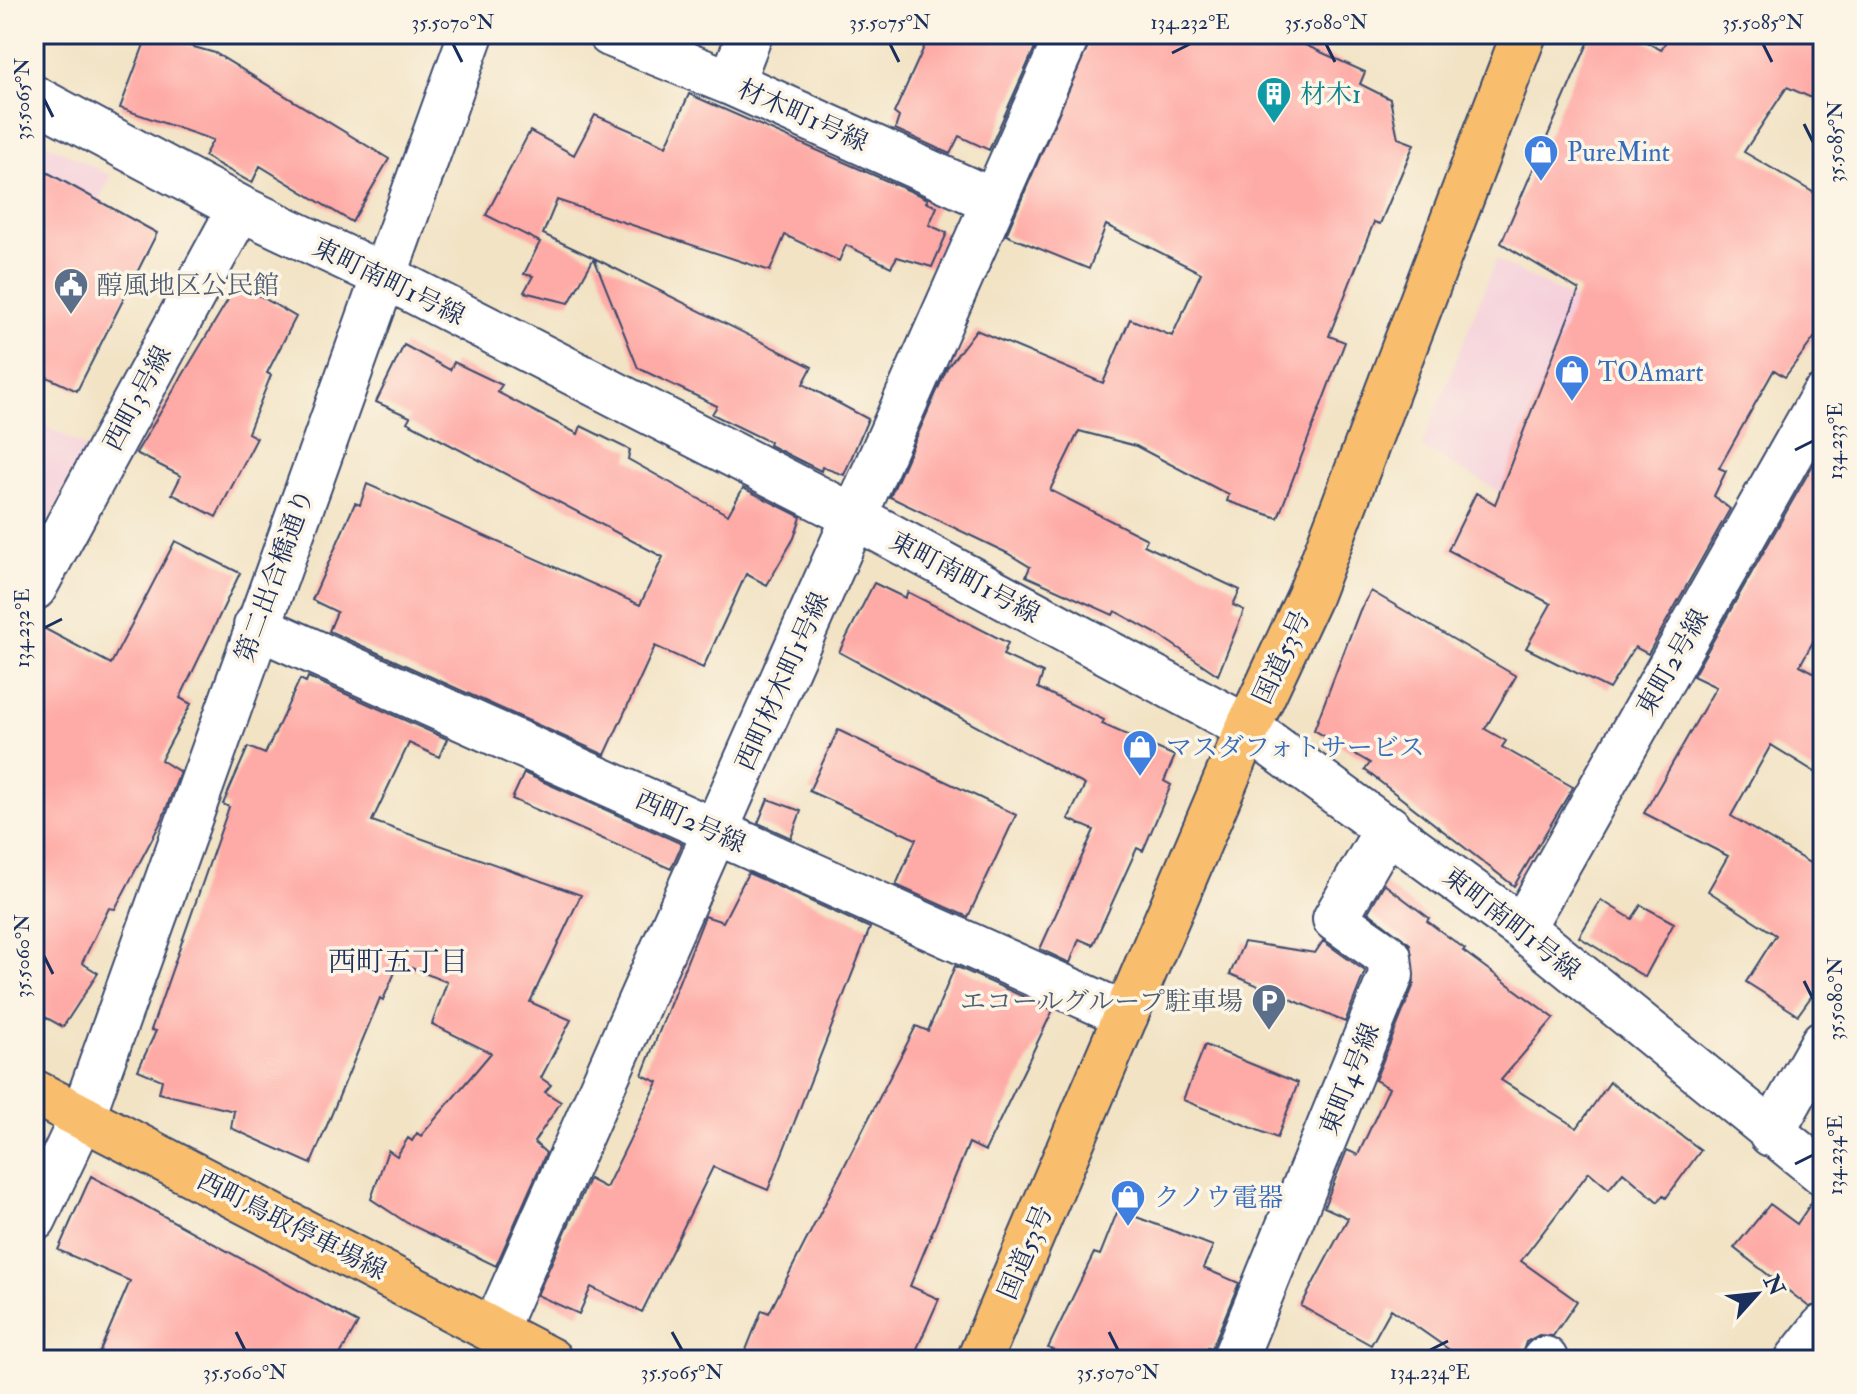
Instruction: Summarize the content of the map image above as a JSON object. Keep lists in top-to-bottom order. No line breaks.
{"streets":{"main road":["国道53号","西町鳥取停車場線"],"street":["材木町1号線","東町南町1号線","西町3号線","第二出合橋通り","東町2号線","西町材木町1号線","西町2号線","東町4号線"]},"crossings":[["材木町1号線","西町材木町1号線"],["東町南町1号線","西町3号線"],["東町南町1号線","第二出合橋通り"],["東町南町1号線","国道53号"],["東町南町1号線","東町2号線"],["東町南町1号線","西町材木町1号線"],["東町南町1号線","東町4号線"],["第二出合橋通り","西町2号線"],["第二出合橋通り","西町鳥取停車場線"],["国道53号","西町2号線"],["西町材木町1号線","西町2号線"],["西町材木町1号線","西町鳥取停車場線"]],"districts":["西町五丁目"],"places":{"building":["材木1"],"shop":["PureMint","TOAmart","マスダフォトサービス","クノウ電器"],"public building":["醇風地区公民館"],"parking":["エコールグループ駐車場"]},"north":"top right","coordinates":["35.5070°N","35.5075°N","134.232°E","35.5080°N","35.5085°N","35.5065°N","134.233°E","35.5060°N","134.234°E"]}
